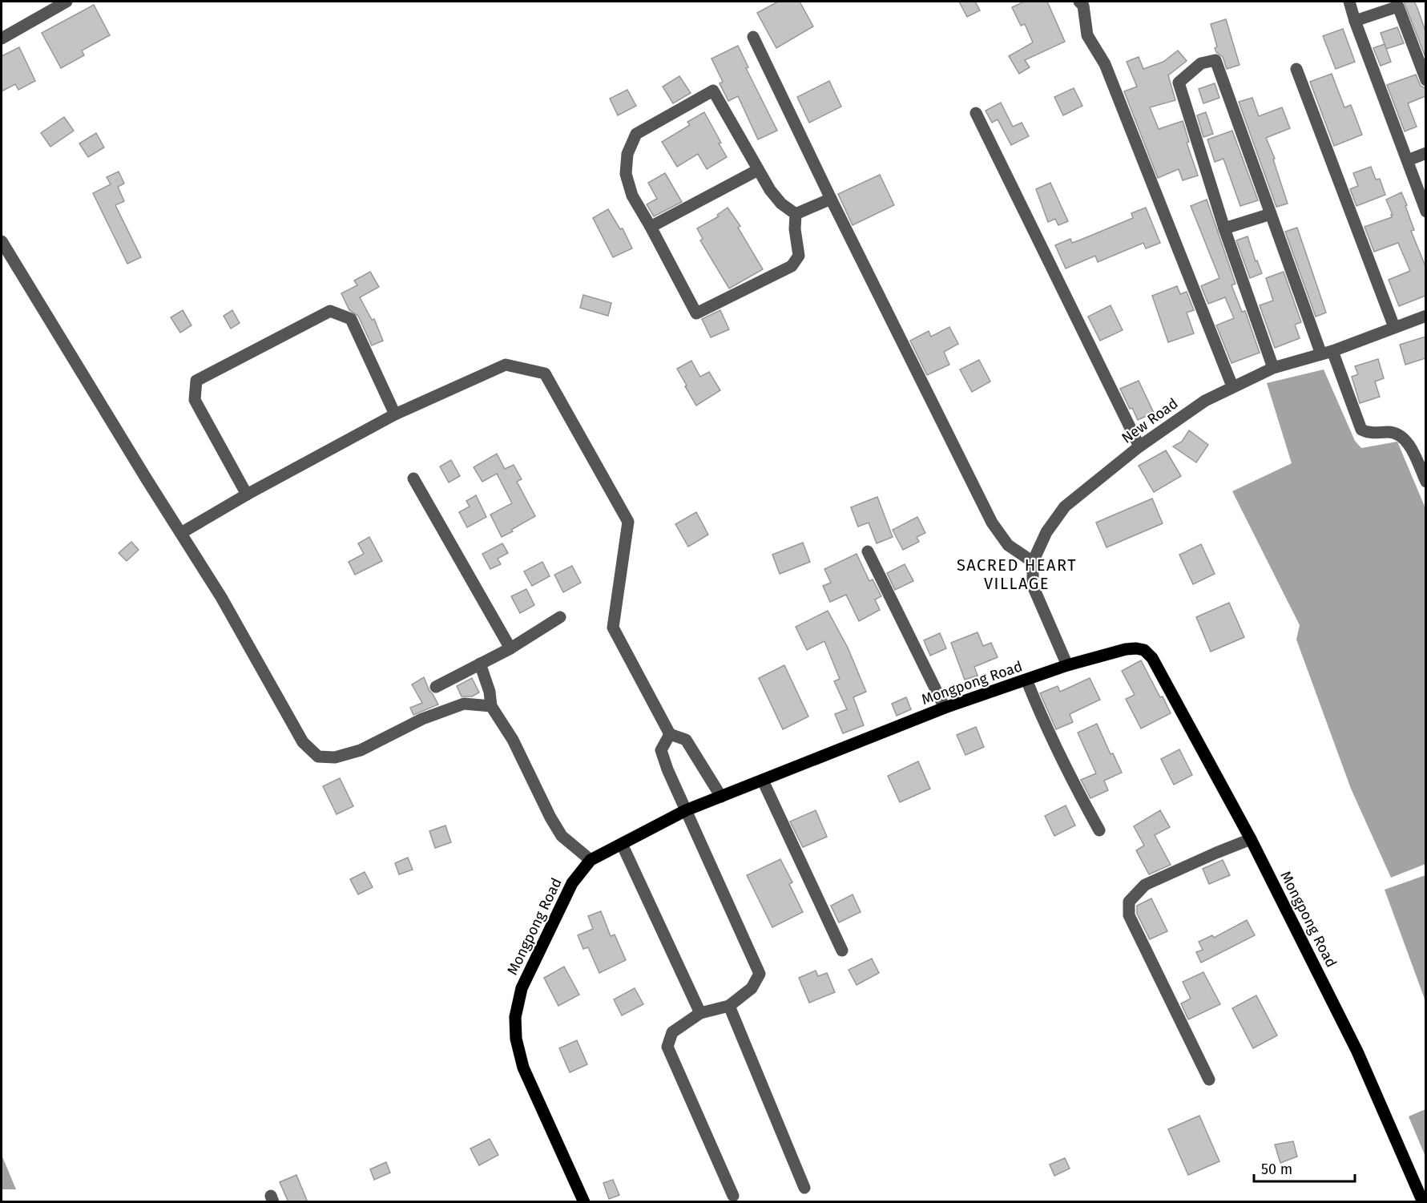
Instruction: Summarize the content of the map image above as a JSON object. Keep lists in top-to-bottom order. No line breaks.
{"streets":{"main road":["Mongpong Road"],"street":["New Road"]},"crossings":[["New Road","Mongpong Road"]],"districts":["SACRED HEART VILLAGE"],"scale_bar":"50 m"}
